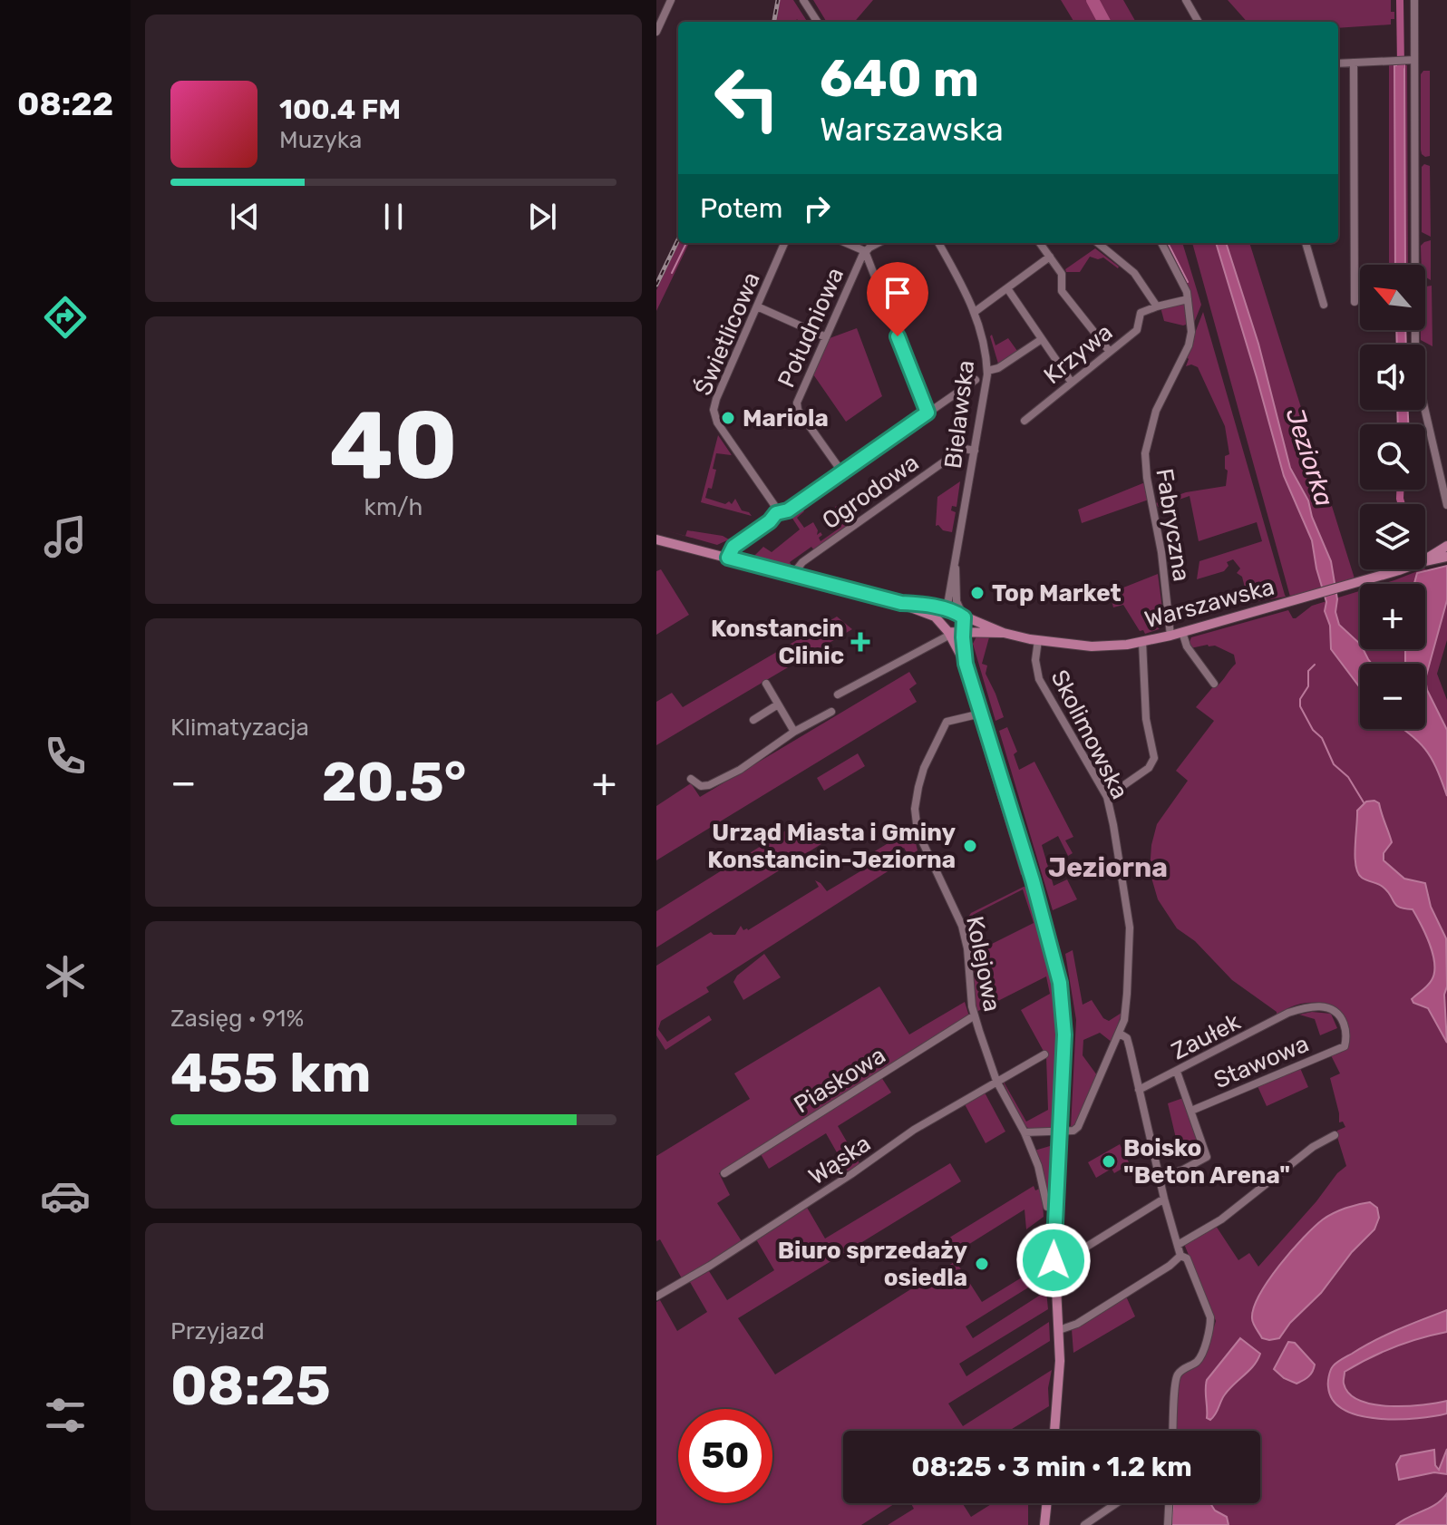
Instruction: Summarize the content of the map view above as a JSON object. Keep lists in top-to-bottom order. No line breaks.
{"streets":{"main road":["Warszawska"],"street":["Południowa","Świetlicowa","Krzywa","Bielawska","Ogrodowa","Fabryczna","Skolimowska","Kolejowa","Zaułek","Stawowa","Piaskowa","Wąska"]},"crossings":[["Bielawska","Ogrodowa"],["Bielawska","Warszawska"],["Fabryczna","Warszawska"],["Warszawska","Skolimowska"],["Kolejowa","Piaskowa"],["Kolejowa","Wąska"],["Zaułek","Stawowa"]],"districts":["Jeziorna"],"water":["Jeziorka"],"places":{"other":["Mariola","Top Market","Urząd Miasta i Gminy Konstancin-Jeziorna","Boisko \"Beton Arena\"","Biuro sprzedaży osiedla"],"health":["Konstancin Clinic"]},"north":"top left","page":{"tabs":"08:22","turn":["640 m","Warszawska"],"song":["100.4 FM","Muzyka"],"then":"Potem","map_buttons":["+","−"],"tile":[["40","km/h"],"Klimatyzacja",["Zasięg · 91%","455 km"],["Przyjazd","08:25"]],"heat":["−","20.5°","+"],"limit":"50","trip":"08:25 · 3 min · 1.2 km"}}
